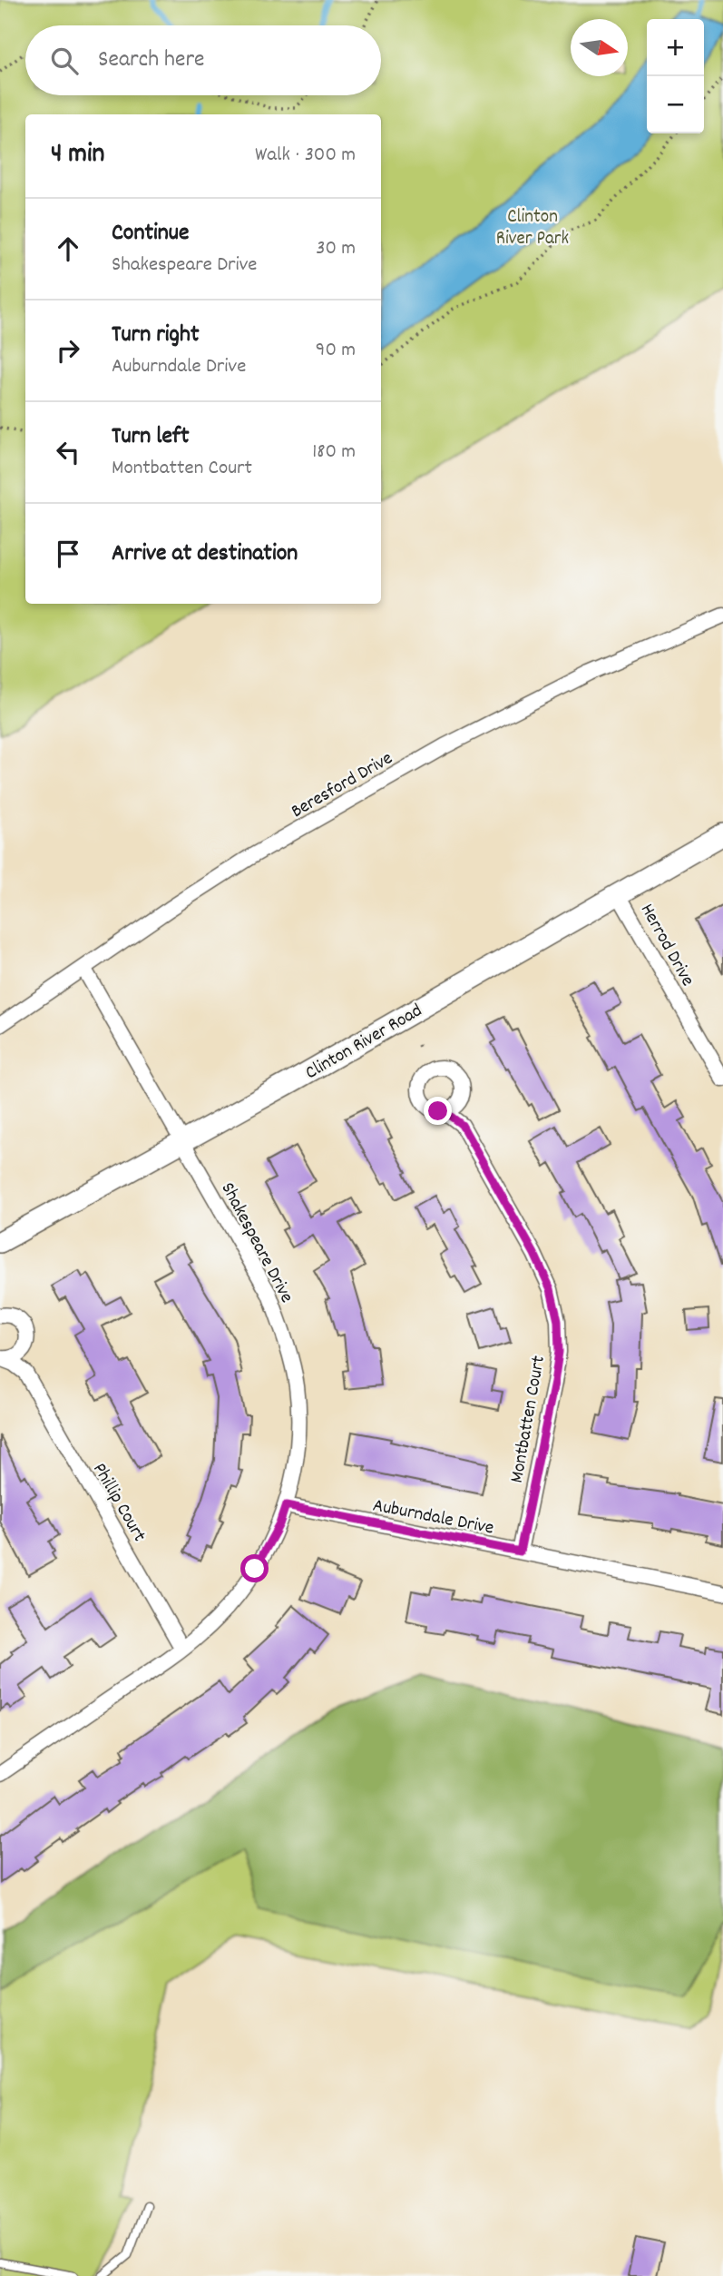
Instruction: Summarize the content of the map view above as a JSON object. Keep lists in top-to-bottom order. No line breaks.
{"streets":{"street":["Beresford Drive","Herrod Drive","Clinton River Road","Shakespeare Drive","Montbatten Court","Phillip Court","Auburndale Drive"]},"crossings":[["Beresford Drive","Shakespeare Drive"],["Herrod Drive","Clinton River Road"],["Clinton River Road","Shakespeare Drive"],["Shakespeare Drive","Phillip Court"],["Shakespeare Drive","Auburndale Drive"],["Montbatten Court","Auburndale Drive"]],"parks":["Clinton River Park"],"north":"right","page":{"map_buttons":["+","−"],"search":"Search here","heading":["4 min","Walk · 300 m"],"list":[["Continue","Shakespeare Drive","30 m"],["Turn right","Auburndale Drive","90 m"],["Turn left","Montbatten Court","180 m"],"Arrive at destination"]}}
